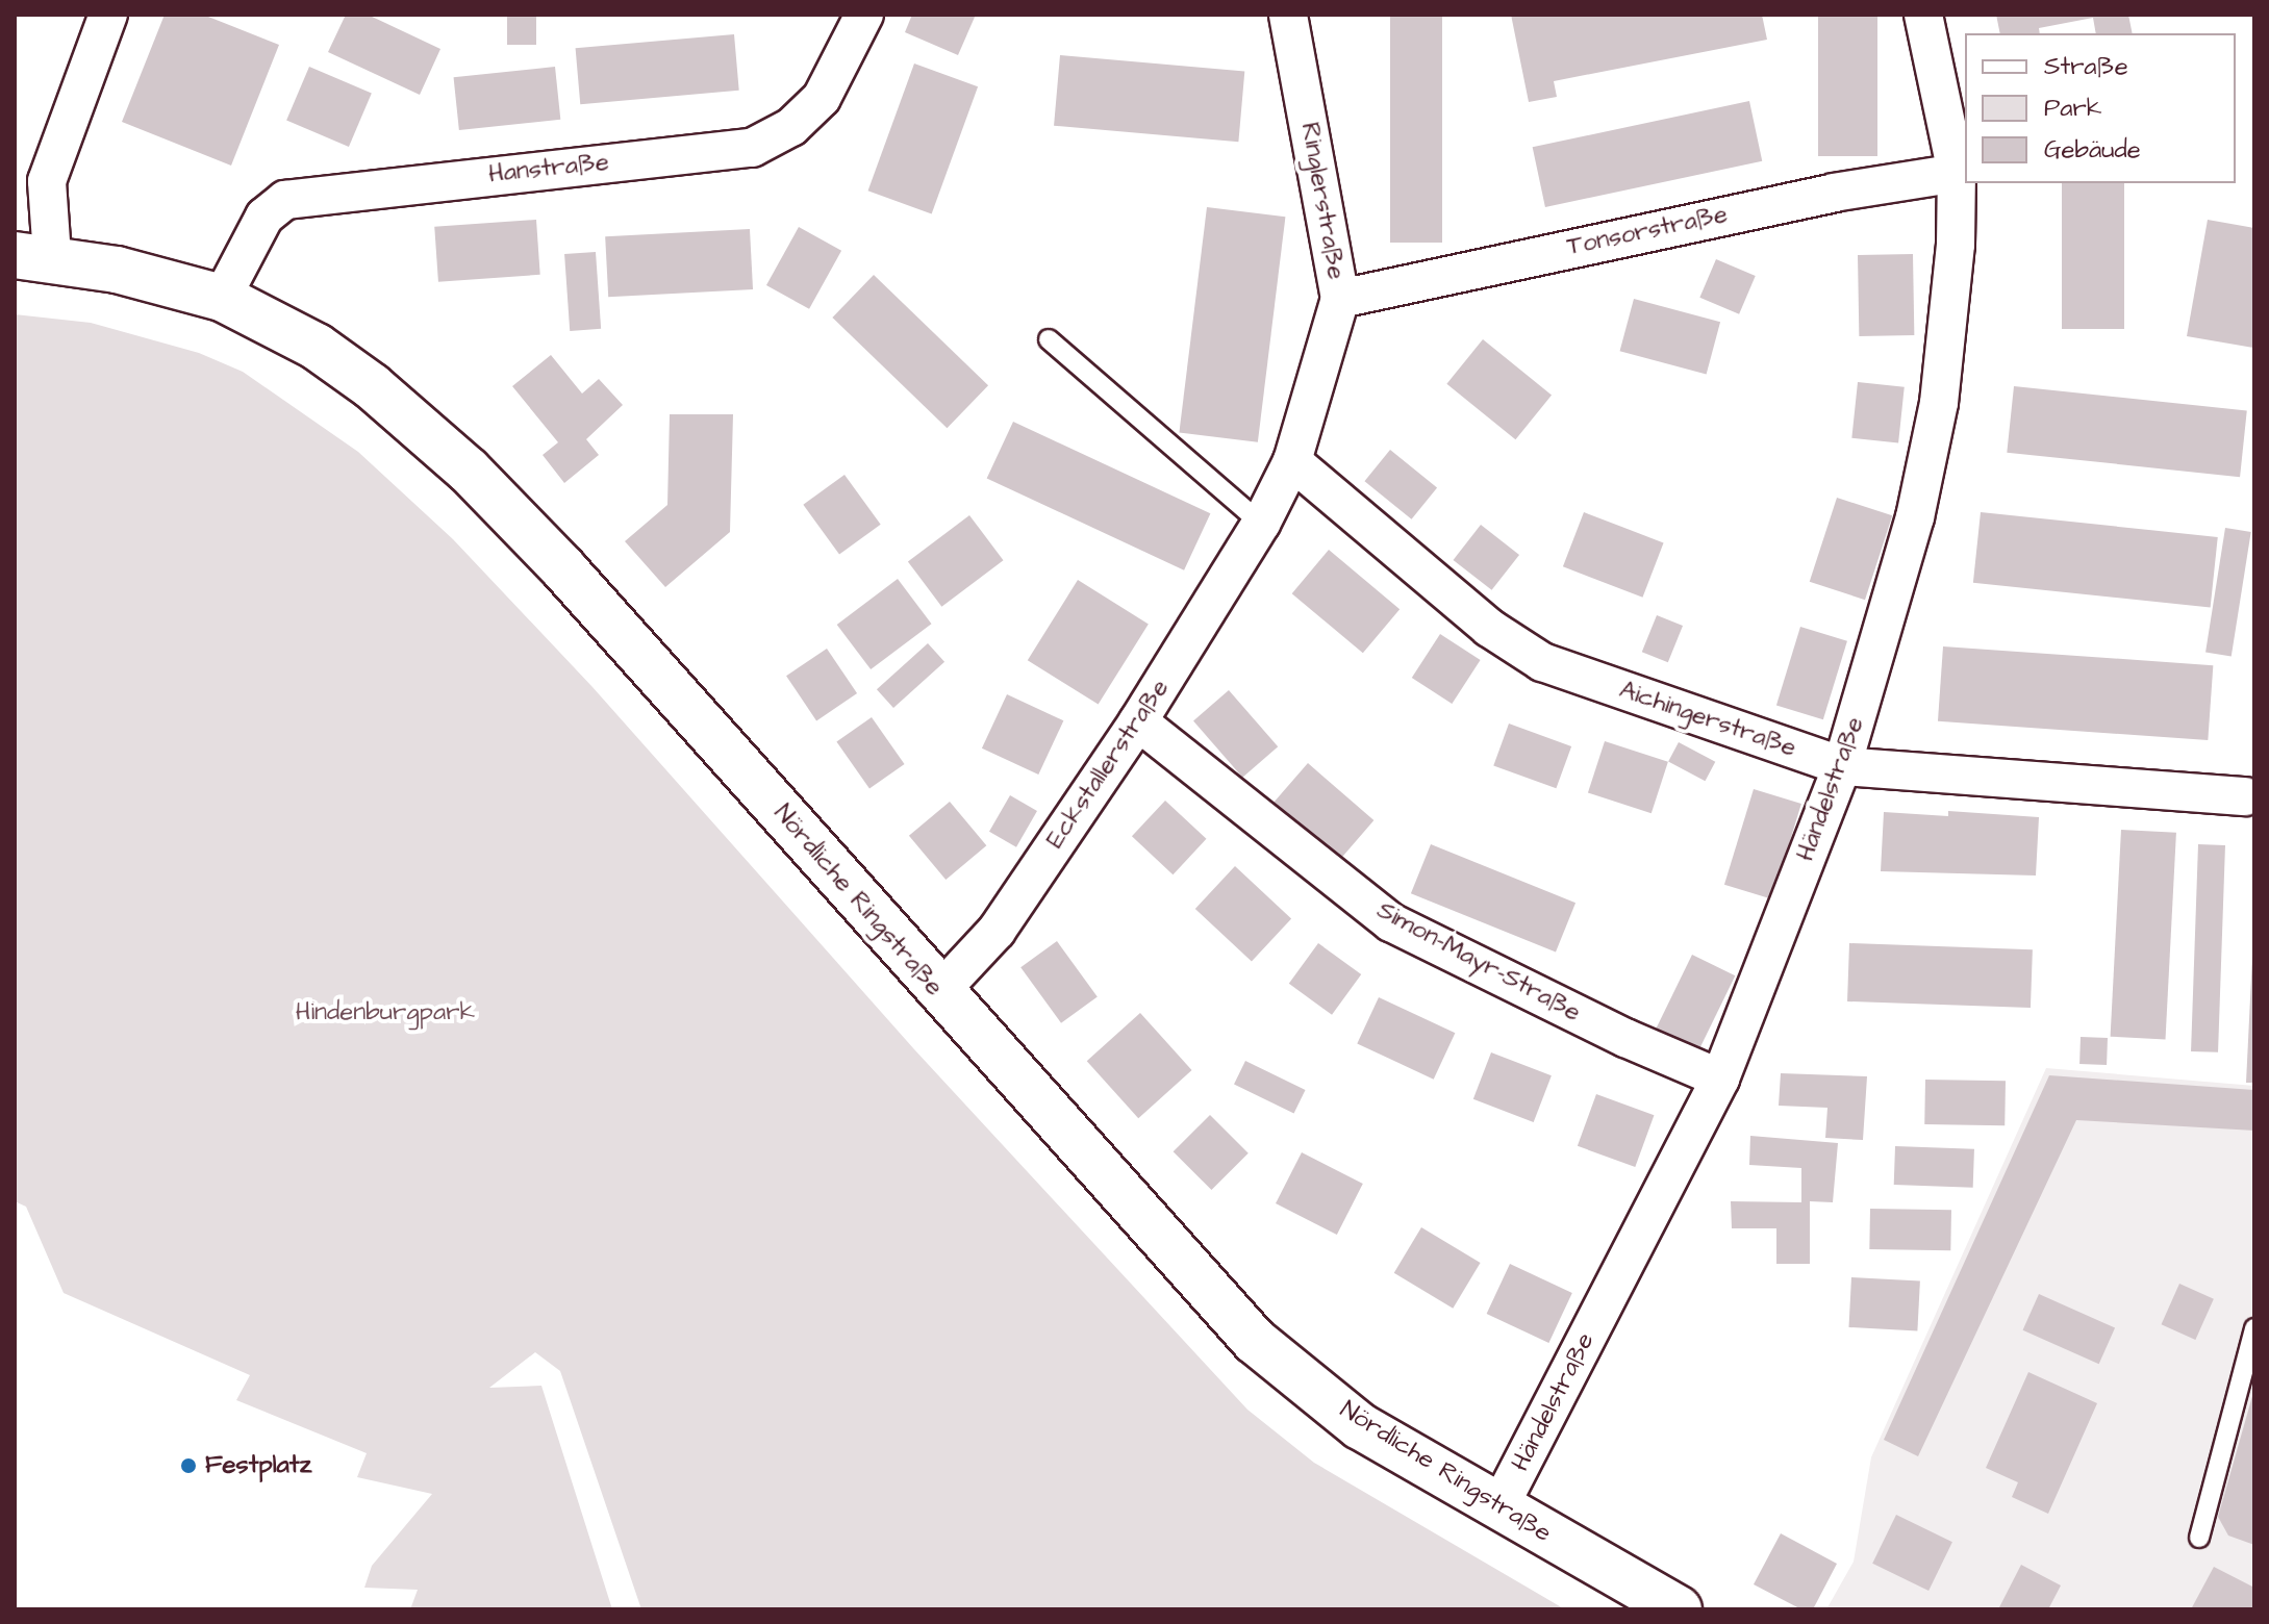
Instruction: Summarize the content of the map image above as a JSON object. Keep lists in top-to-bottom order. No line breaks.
{"streets":{"main road":["Nördliche Ringstraße"],"street":["Hanstraße","Ringlerstraße","Tonsorstraße","Aichingerstraße","Eckstallerstraße","Händelstraße","Simon-Mayr-Straße"]},"crossings":[["Hanstraße","Nördliche Ringstraße"],["Ringlerstraße","Tonsorstraße"],["Ringlerstraße","Aichingerstraße"],["Ringlerstraße","Eckstallerstraße"],["Tonsorstraße","Händelstraße"],["Aichingerstraße","Händelstraße"],["Eckstallerstraße","Nördliche Ringstraße"],["Eckstallerstraße","Simon-Mayr-Straße"],["Händelstraße","Nördliche Ringstraße"],["Händelstraße","Simon-Mayr-Straße"]],"parks":["Hindenburgpark"],"places":["Festplatz"],"legend":["Straße","Park","Gebäude"]}
